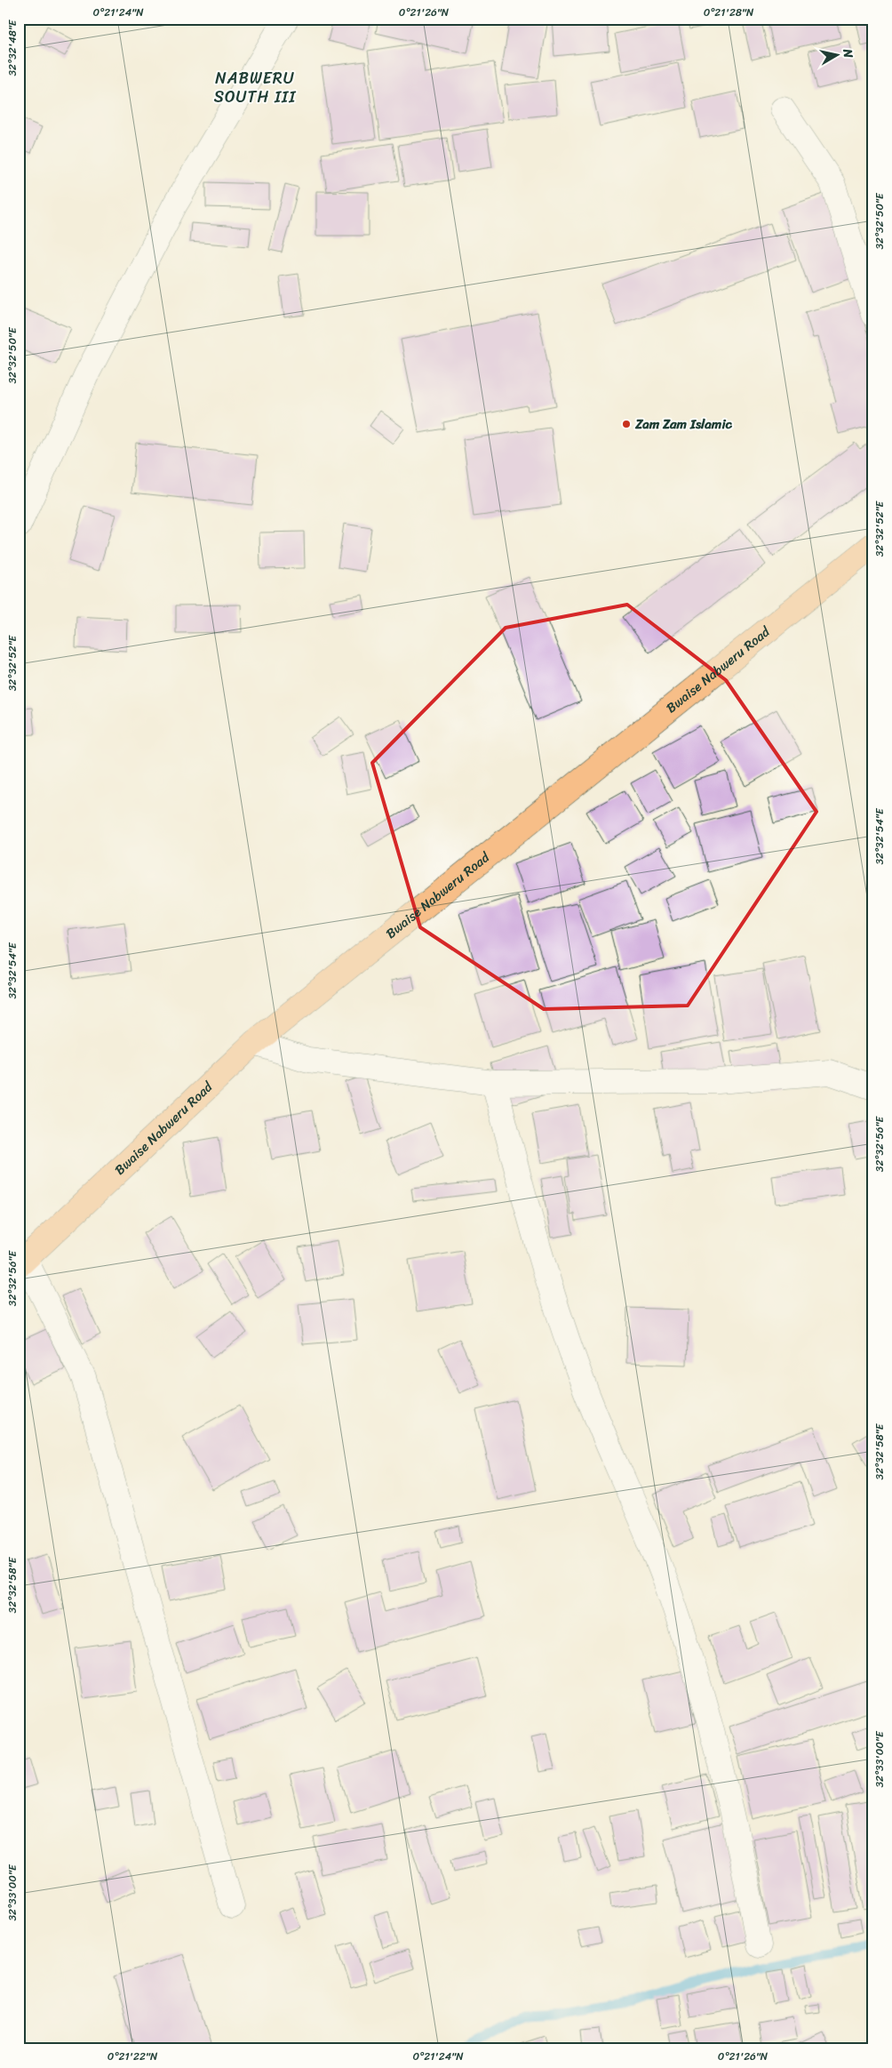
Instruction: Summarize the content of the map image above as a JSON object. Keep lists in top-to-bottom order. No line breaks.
{"streets":{"main road":["Bwaise Nabweru Road"]},"districts":["NABWERU SOUTH III"],"places":["Zam Zam Islamic"],"north":"right","coordinates":["0°21'24\"N","0°21'26\"N","0°21'28\"N","32°32'48\"E","32°32'50\"E","32°32'52\"E","32°32'54\"E","32°32'56\"E","32°32'58\"E","32°33'00\"E","0°21'22\"N"]}
